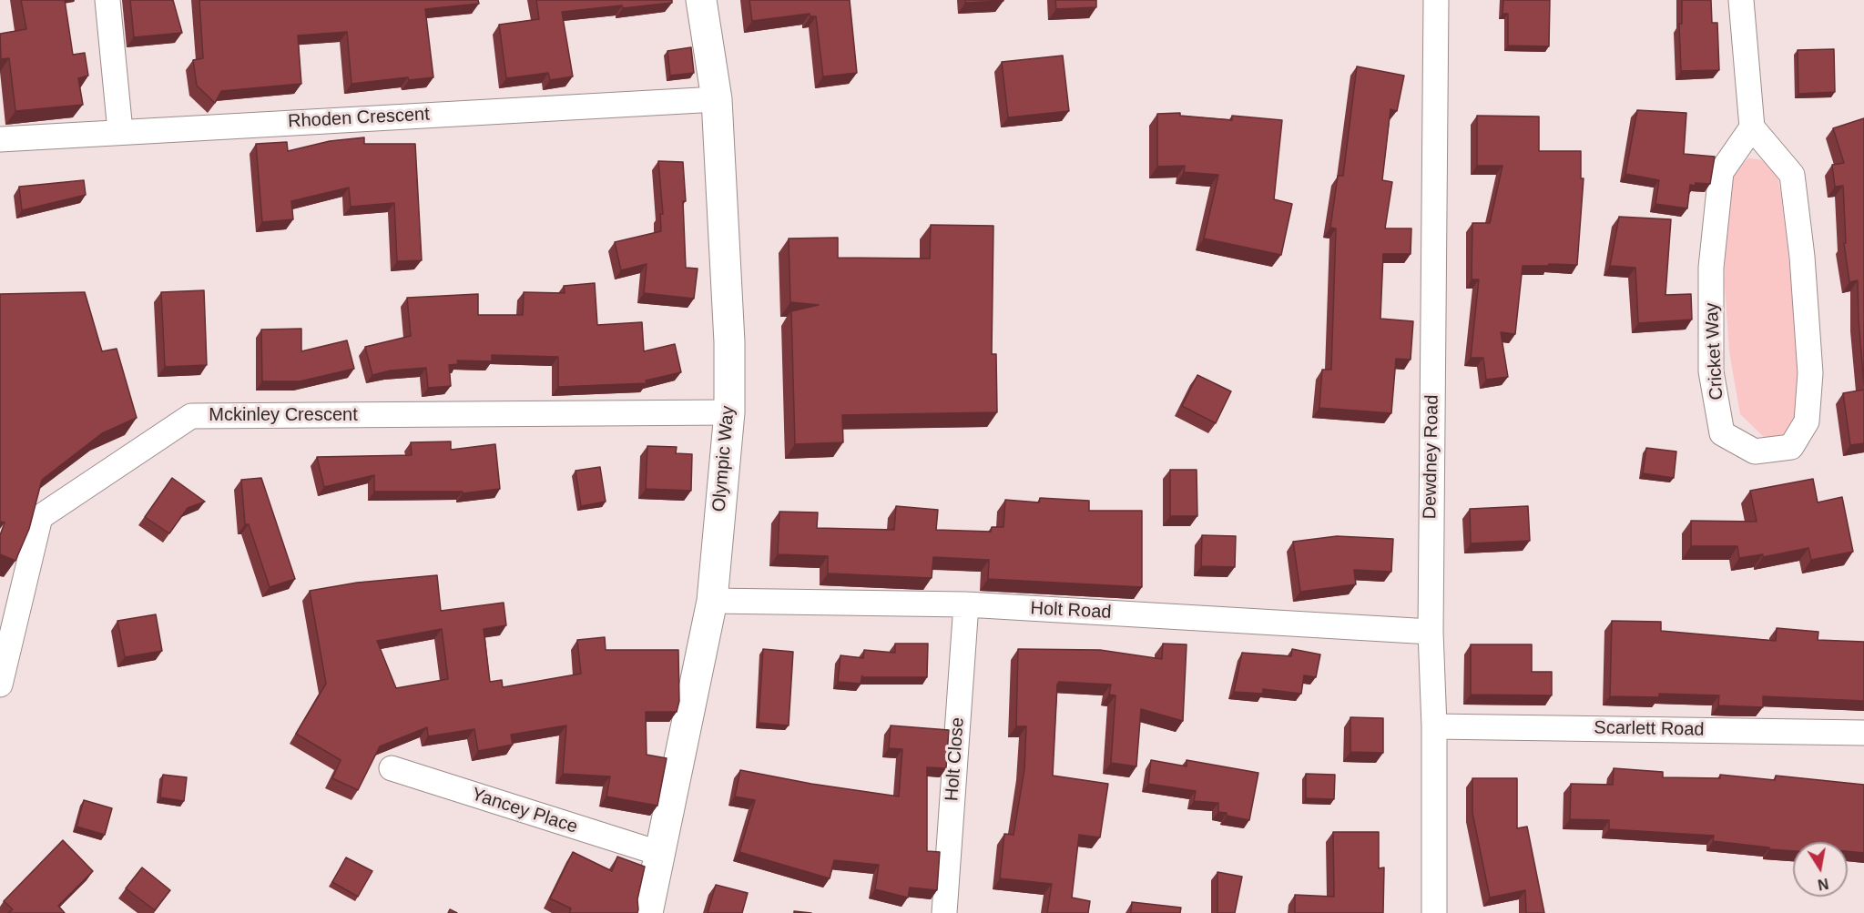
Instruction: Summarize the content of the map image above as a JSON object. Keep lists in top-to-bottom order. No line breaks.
{"streets":{"street":["Rhoden Crescent","Cricket Way","Mckinley Crescent","Dewdney Road","Olympic Way","Holt Road","Scarlett Road","Holt Close","Yancey Place"]},"crossings":[["Rhoden Crescent","Olympic Way"],["Mckinley Crescent","Olympic Way"],["Dewdney Road","Holt Road"],["Dewdney Road","Scarlett Road"],["Olympic Way","Holt Road"],["Olympic Way","Yancey Place"],["Holt Road","Holt Close"]],"north":"bottom"}
